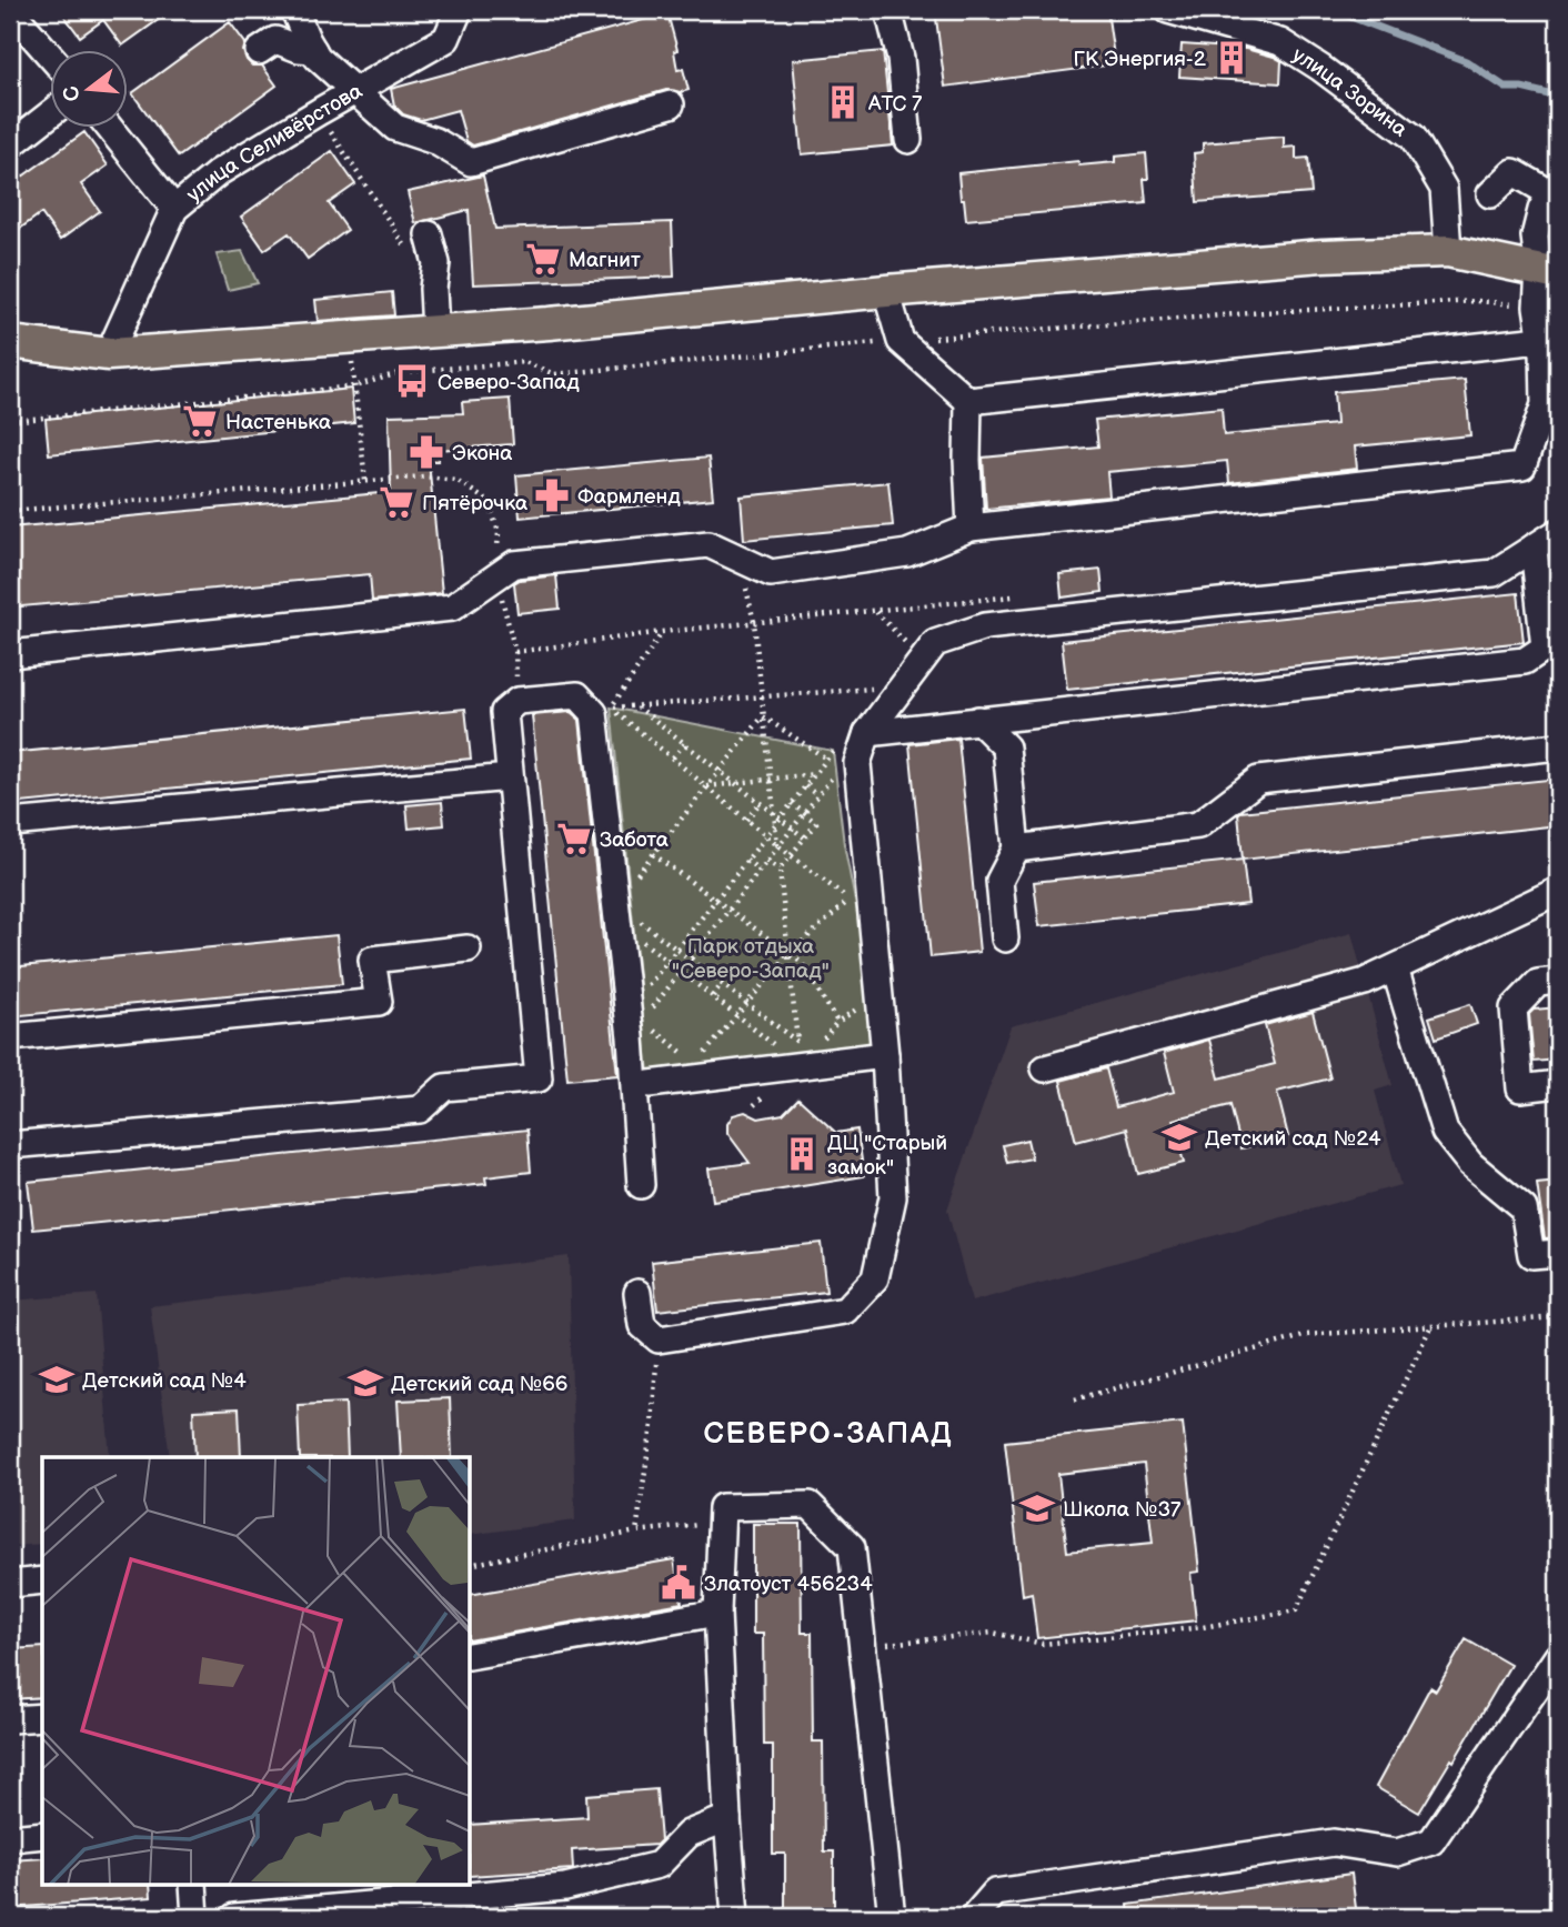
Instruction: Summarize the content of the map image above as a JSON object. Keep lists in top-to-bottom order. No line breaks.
{"streets":{"street":["улица Зорина","улица Селивёрстова"]},"districts":["СЕВЕРО-ЗАПАД"],"parks":["Парк отдыха \"Северо-Запад\""],"places":{"building":["ГК Энергия-2","АТС 7","ДЦ \"Старый замок\""],"supermarket":["Магнит","Настенька","Пятёрочка","Забота"],"bus stop":["Северо-Запад"],"pharmacy":["Экона","Фармленд"],"school or university":["Детский сад №24","Детский сад №4","Детский сад №66","Школа №37"],"public building":["Златоуст 456234"]},"north":"left"}
